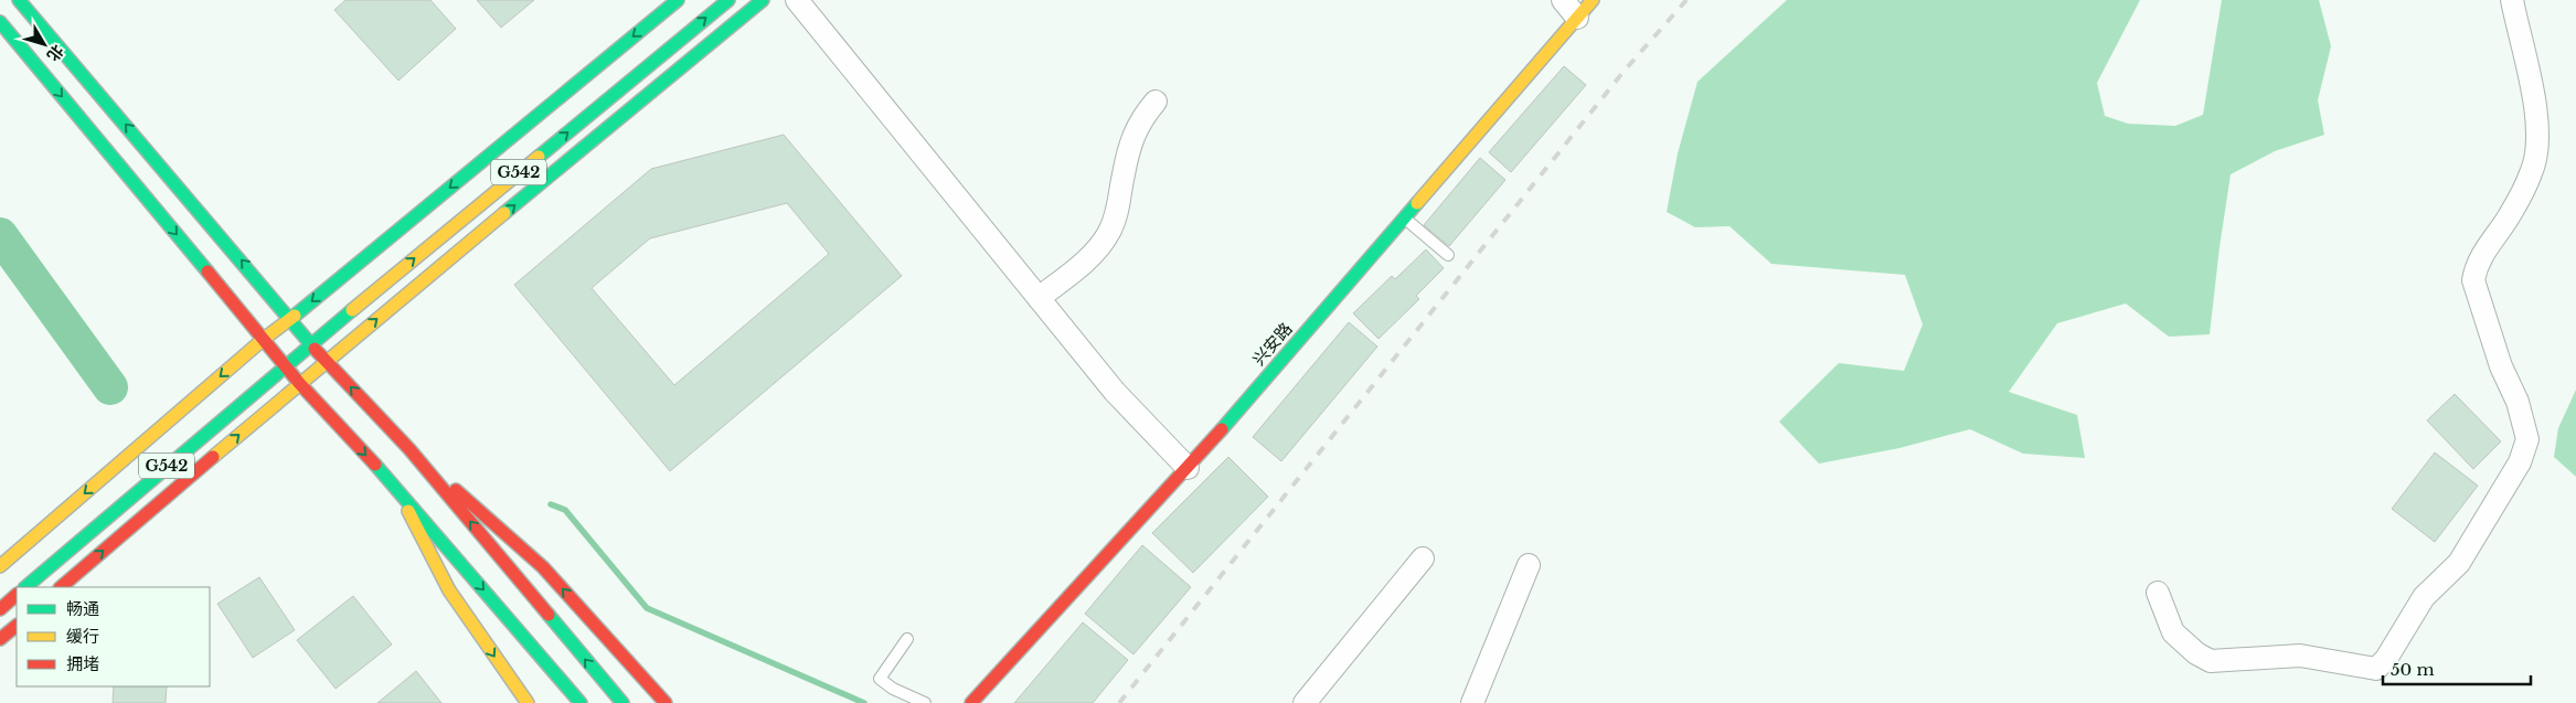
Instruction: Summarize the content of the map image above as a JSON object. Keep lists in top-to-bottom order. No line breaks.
{"streets":{"main road":["G542","兴安路"]},"legend":["畅通","缓行","拥堵"],"scale_bar":"50 m","north":"bottom right"}
